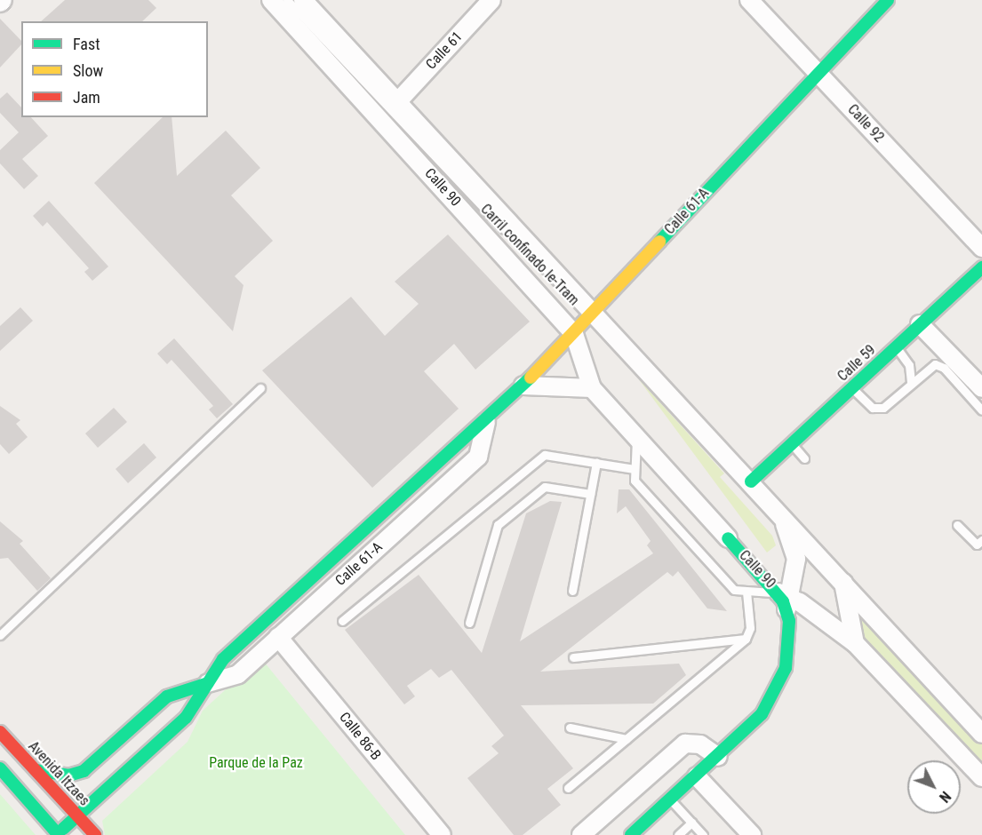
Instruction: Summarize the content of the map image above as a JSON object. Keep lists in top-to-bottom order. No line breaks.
{"streets":{"street":["Calle 61","Calle 92","Calle 90","Calle 61-A","Calle 59","Calle 86-B","Avenida Itzaes"],"lane":["Carril confinado Ie-Tram"]},"crossings":[["Calle 61","Calle 90"],["Calle 92","Calle 61-A"],["Calle 90","Calle 61-A"],["Calle 90","Carril confinado Ie-Tram"],["Calle 90","Calle 59"],["Calle 61-A","Carril confinado Ie-Tram"],["Calle 61-A","Calle 86-B"],["Calle 61-A","Avenida Itzaes"]],"parks":["Parque de la Paz"],"legend":["Fast","Slow","Jam"],"north":"bottom right"}
